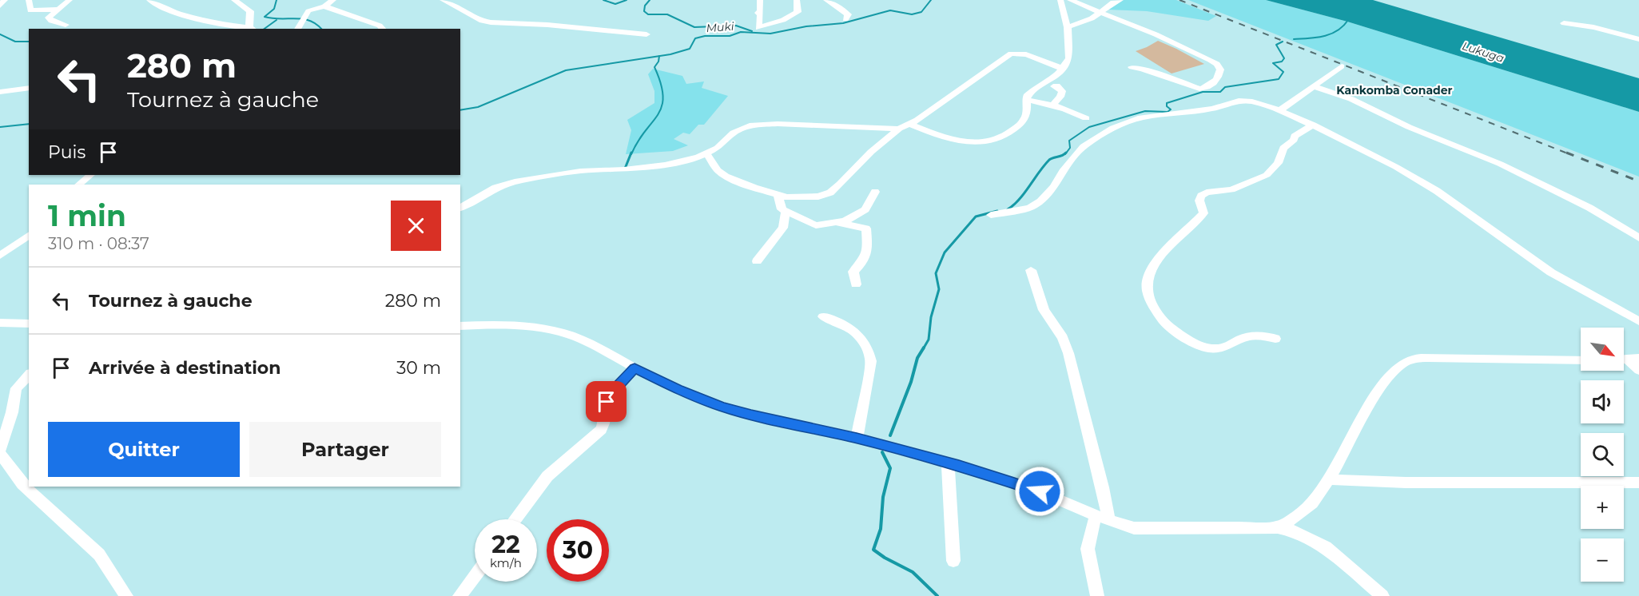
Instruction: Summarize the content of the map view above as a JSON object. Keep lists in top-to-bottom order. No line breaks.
{"districts":["Kankomba Conader"],"water":["Muki","Lukuga"],"north":"bottom right","page":{"turn":["280 m","Tournez à gauche"],"then":"Puis","heading":["1 min","310 m · 08:37"],"list":[{"name":"Tournez à gauche","value":"280 m"},{"name":"Arrivée à destination","value":"30 m"}],"map_buttons":["+","−"],"buttons":["Quitter","Partager"],"speed":"22 km/h","limit":"30"}}
